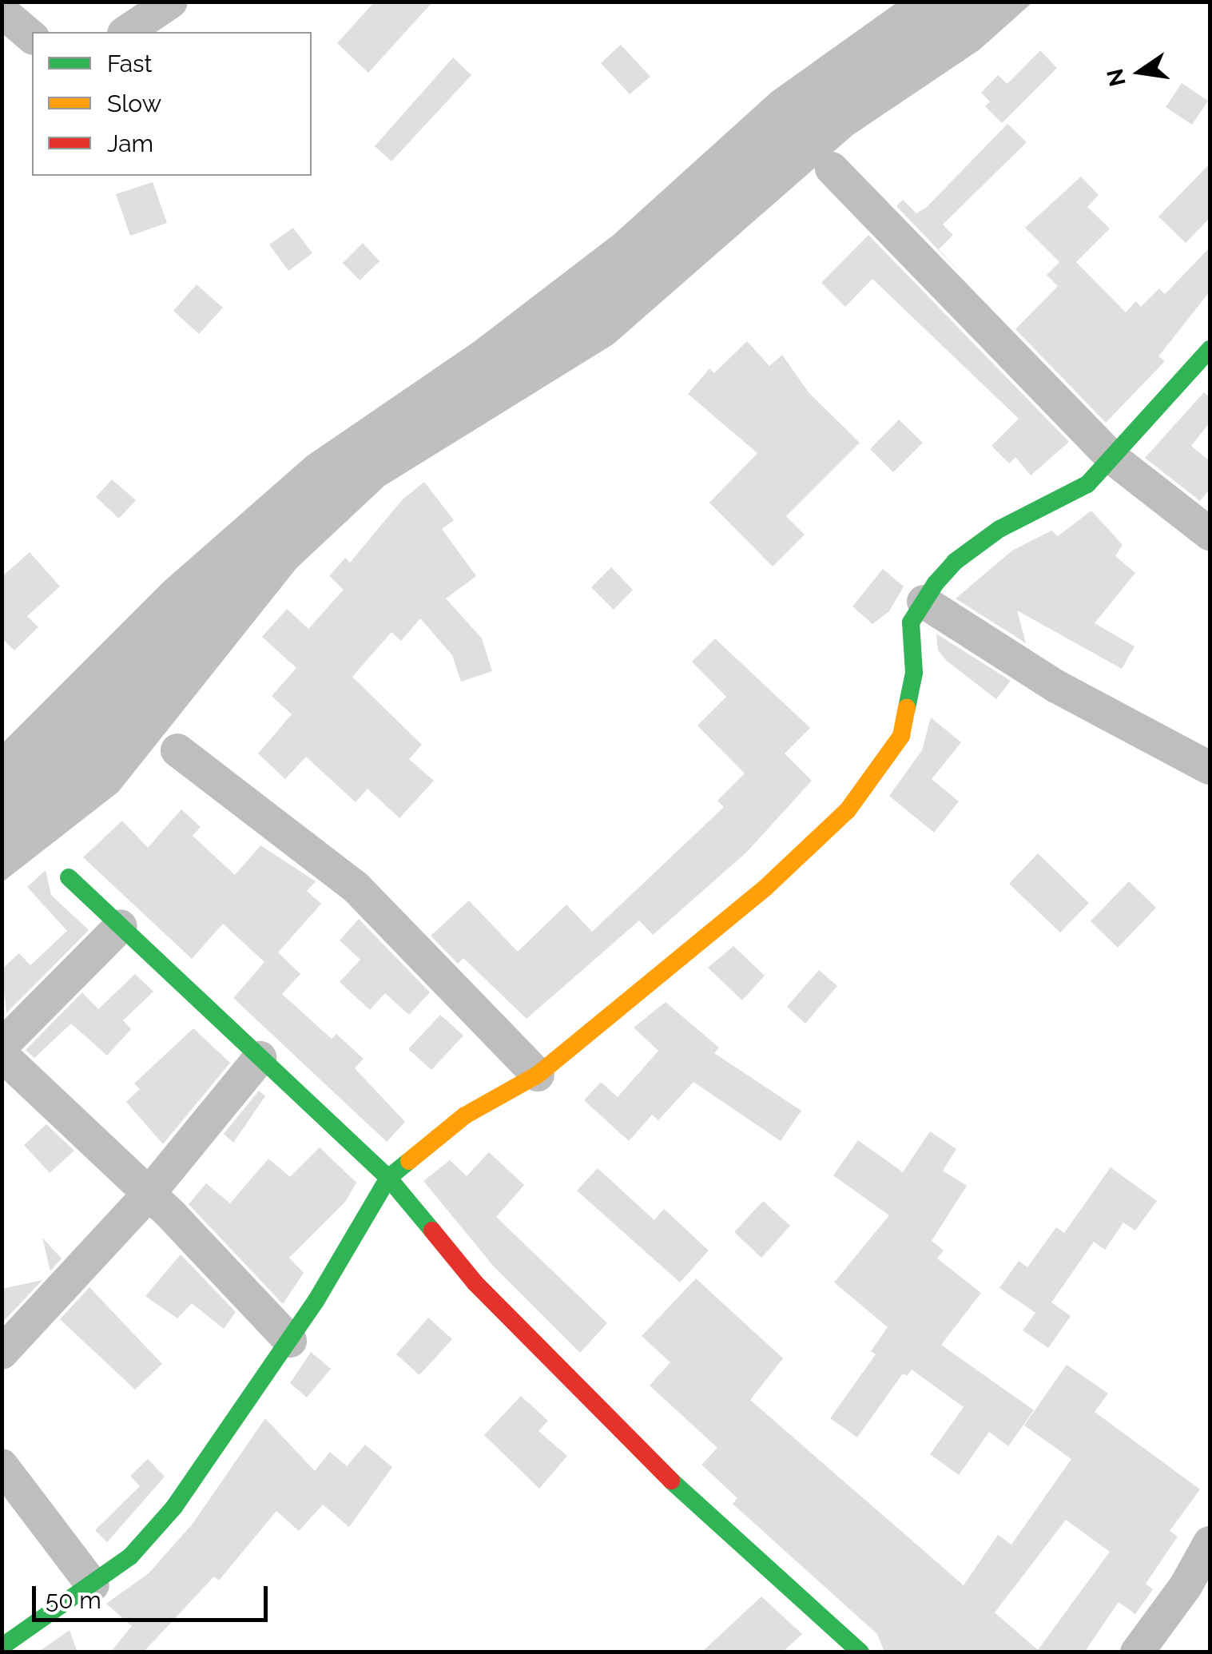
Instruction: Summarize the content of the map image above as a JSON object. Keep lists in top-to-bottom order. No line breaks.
{"legend":["Fast","Slow","Jam"],"scale_bar":"50 m","north":"left"}
